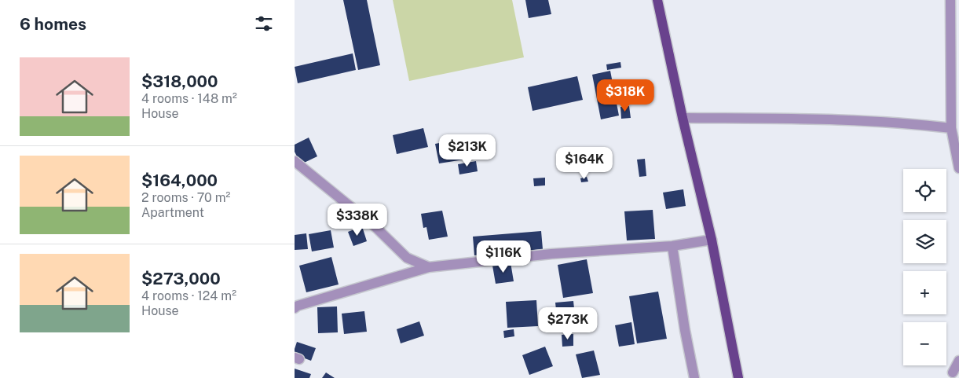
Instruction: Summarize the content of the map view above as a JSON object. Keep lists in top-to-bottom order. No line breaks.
{"page":{"heading":"6 homes","list":[{"name":"$318,000","note":"4 rooms · 148 m² · House"},{"name":"$164,000","note":"2 rooms · 70 m² · Apartment"},{"name":"$273,000","note":"4 rooms · 124 m² · House"}],"price":["$318K","$213K","$164K","$338K","$116K","$273K"],"map_buttons":["+","−"]}}
